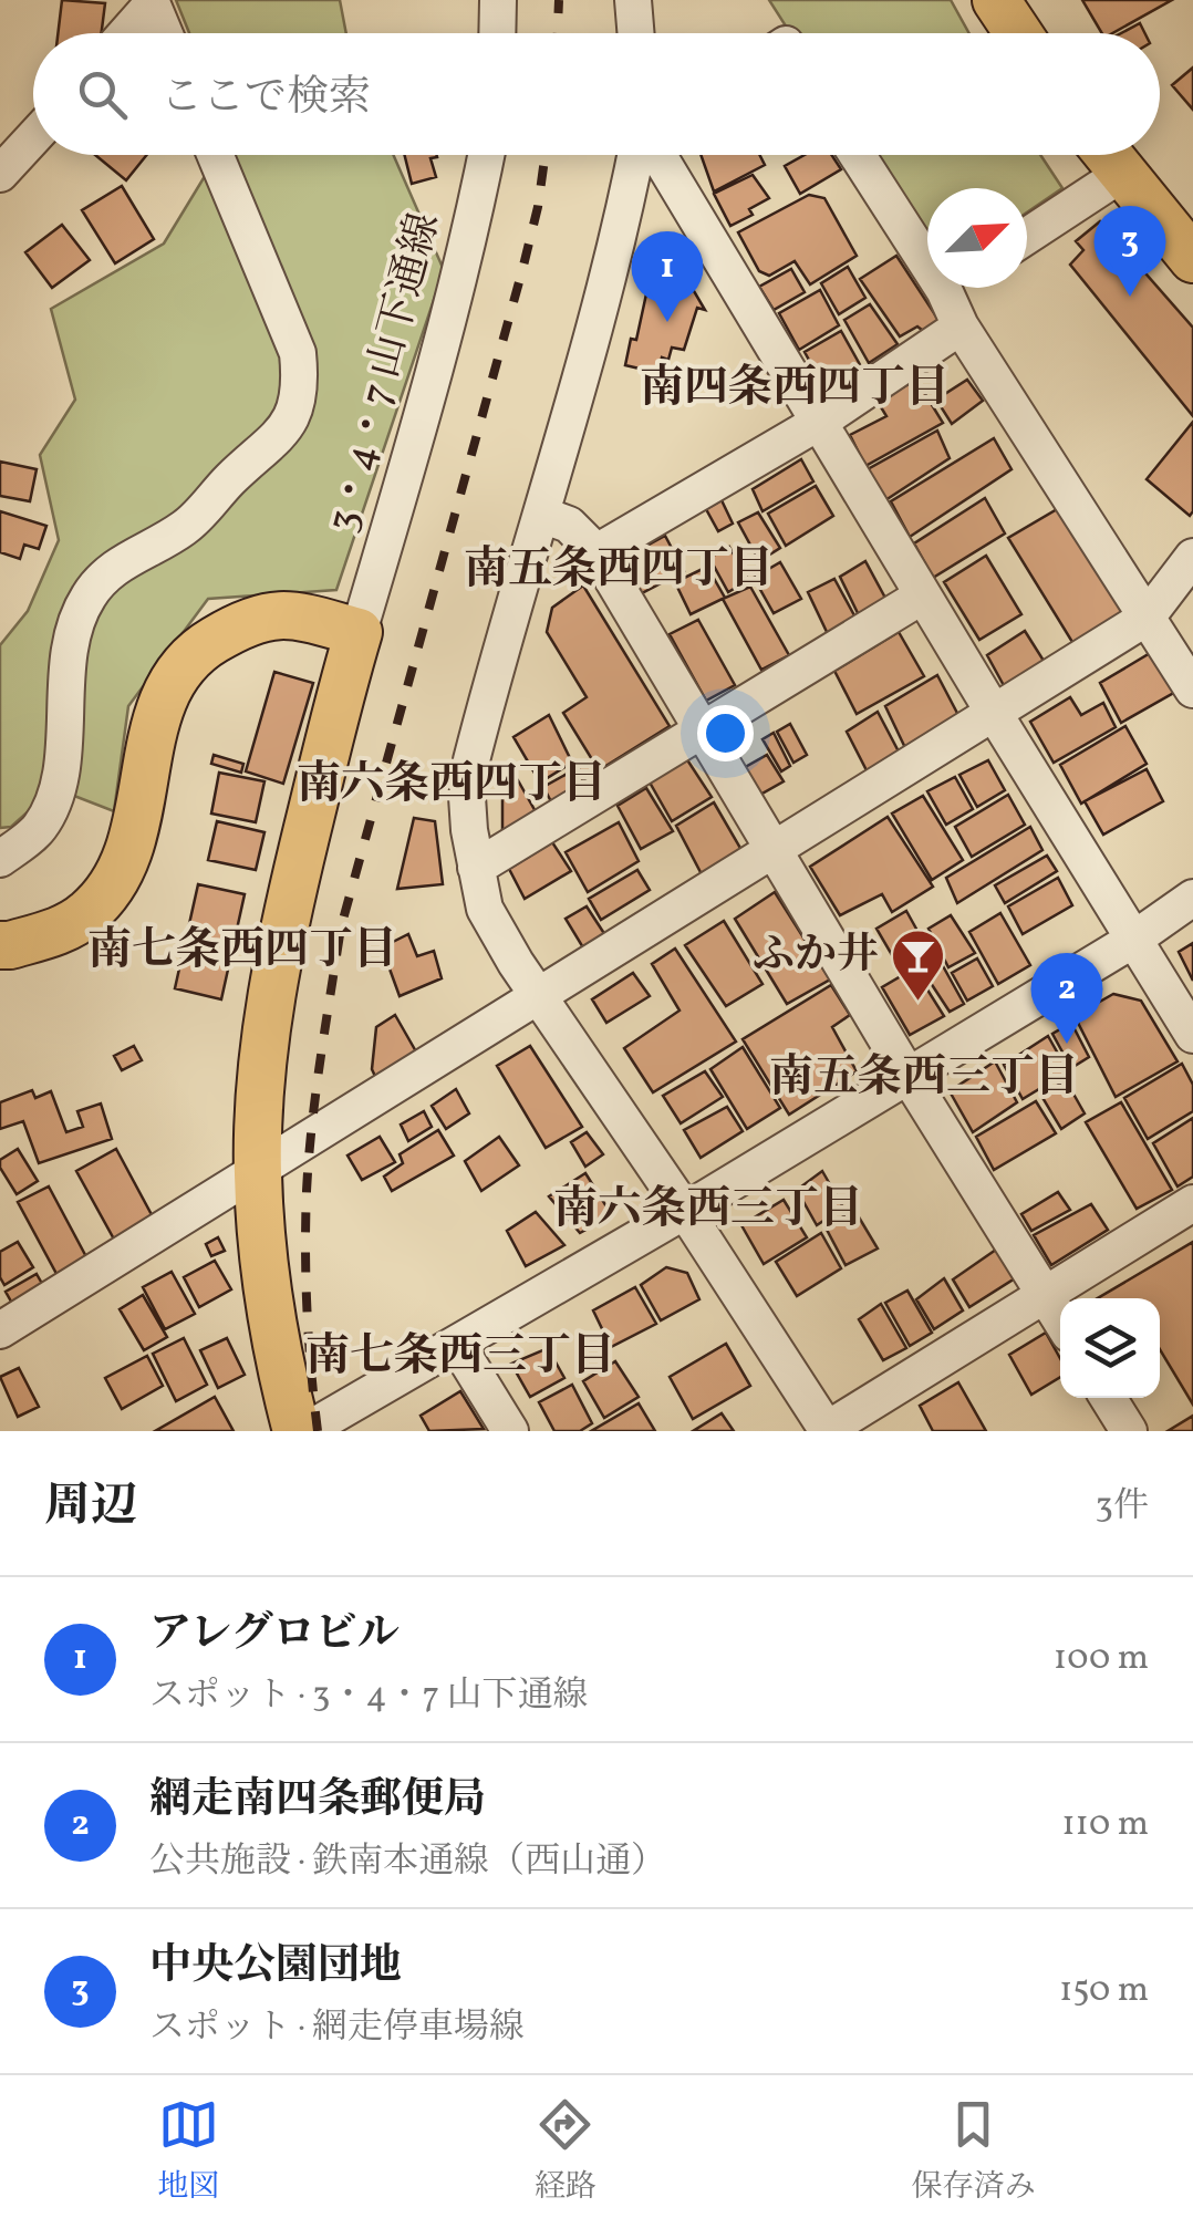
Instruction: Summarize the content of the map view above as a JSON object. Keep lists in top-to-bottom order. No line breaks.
{"streets":{"street":["3・4・7 山下通線"]},"districts":["南四条西四丁目","南五条西四丁目","南六条西四丁目","南七条西四丁目","南五条西三丁目","南六条西三丁目","南七条西三丁目"],"places":{"bar":["ふか井"]},"north":"top right","page":{"search":"ここで検索","pins":["3","1","2"],"heading":["周辺","3件"],"list":[{"mark":"1","name":"アレグロビル","note":"スポット · 3・4・7 山下通線","value":"100 m"},{"mark":"2","name":"網走南四条郵便局","note":"公共施設 · 鉄南本通線（西山通）","value":"110 m"},{"mark":"3","name":"中央公園団地","note":"スポット · 網走停車場線","value":"150 m"}],"nav":["地図","経路","保存済み"]}}
